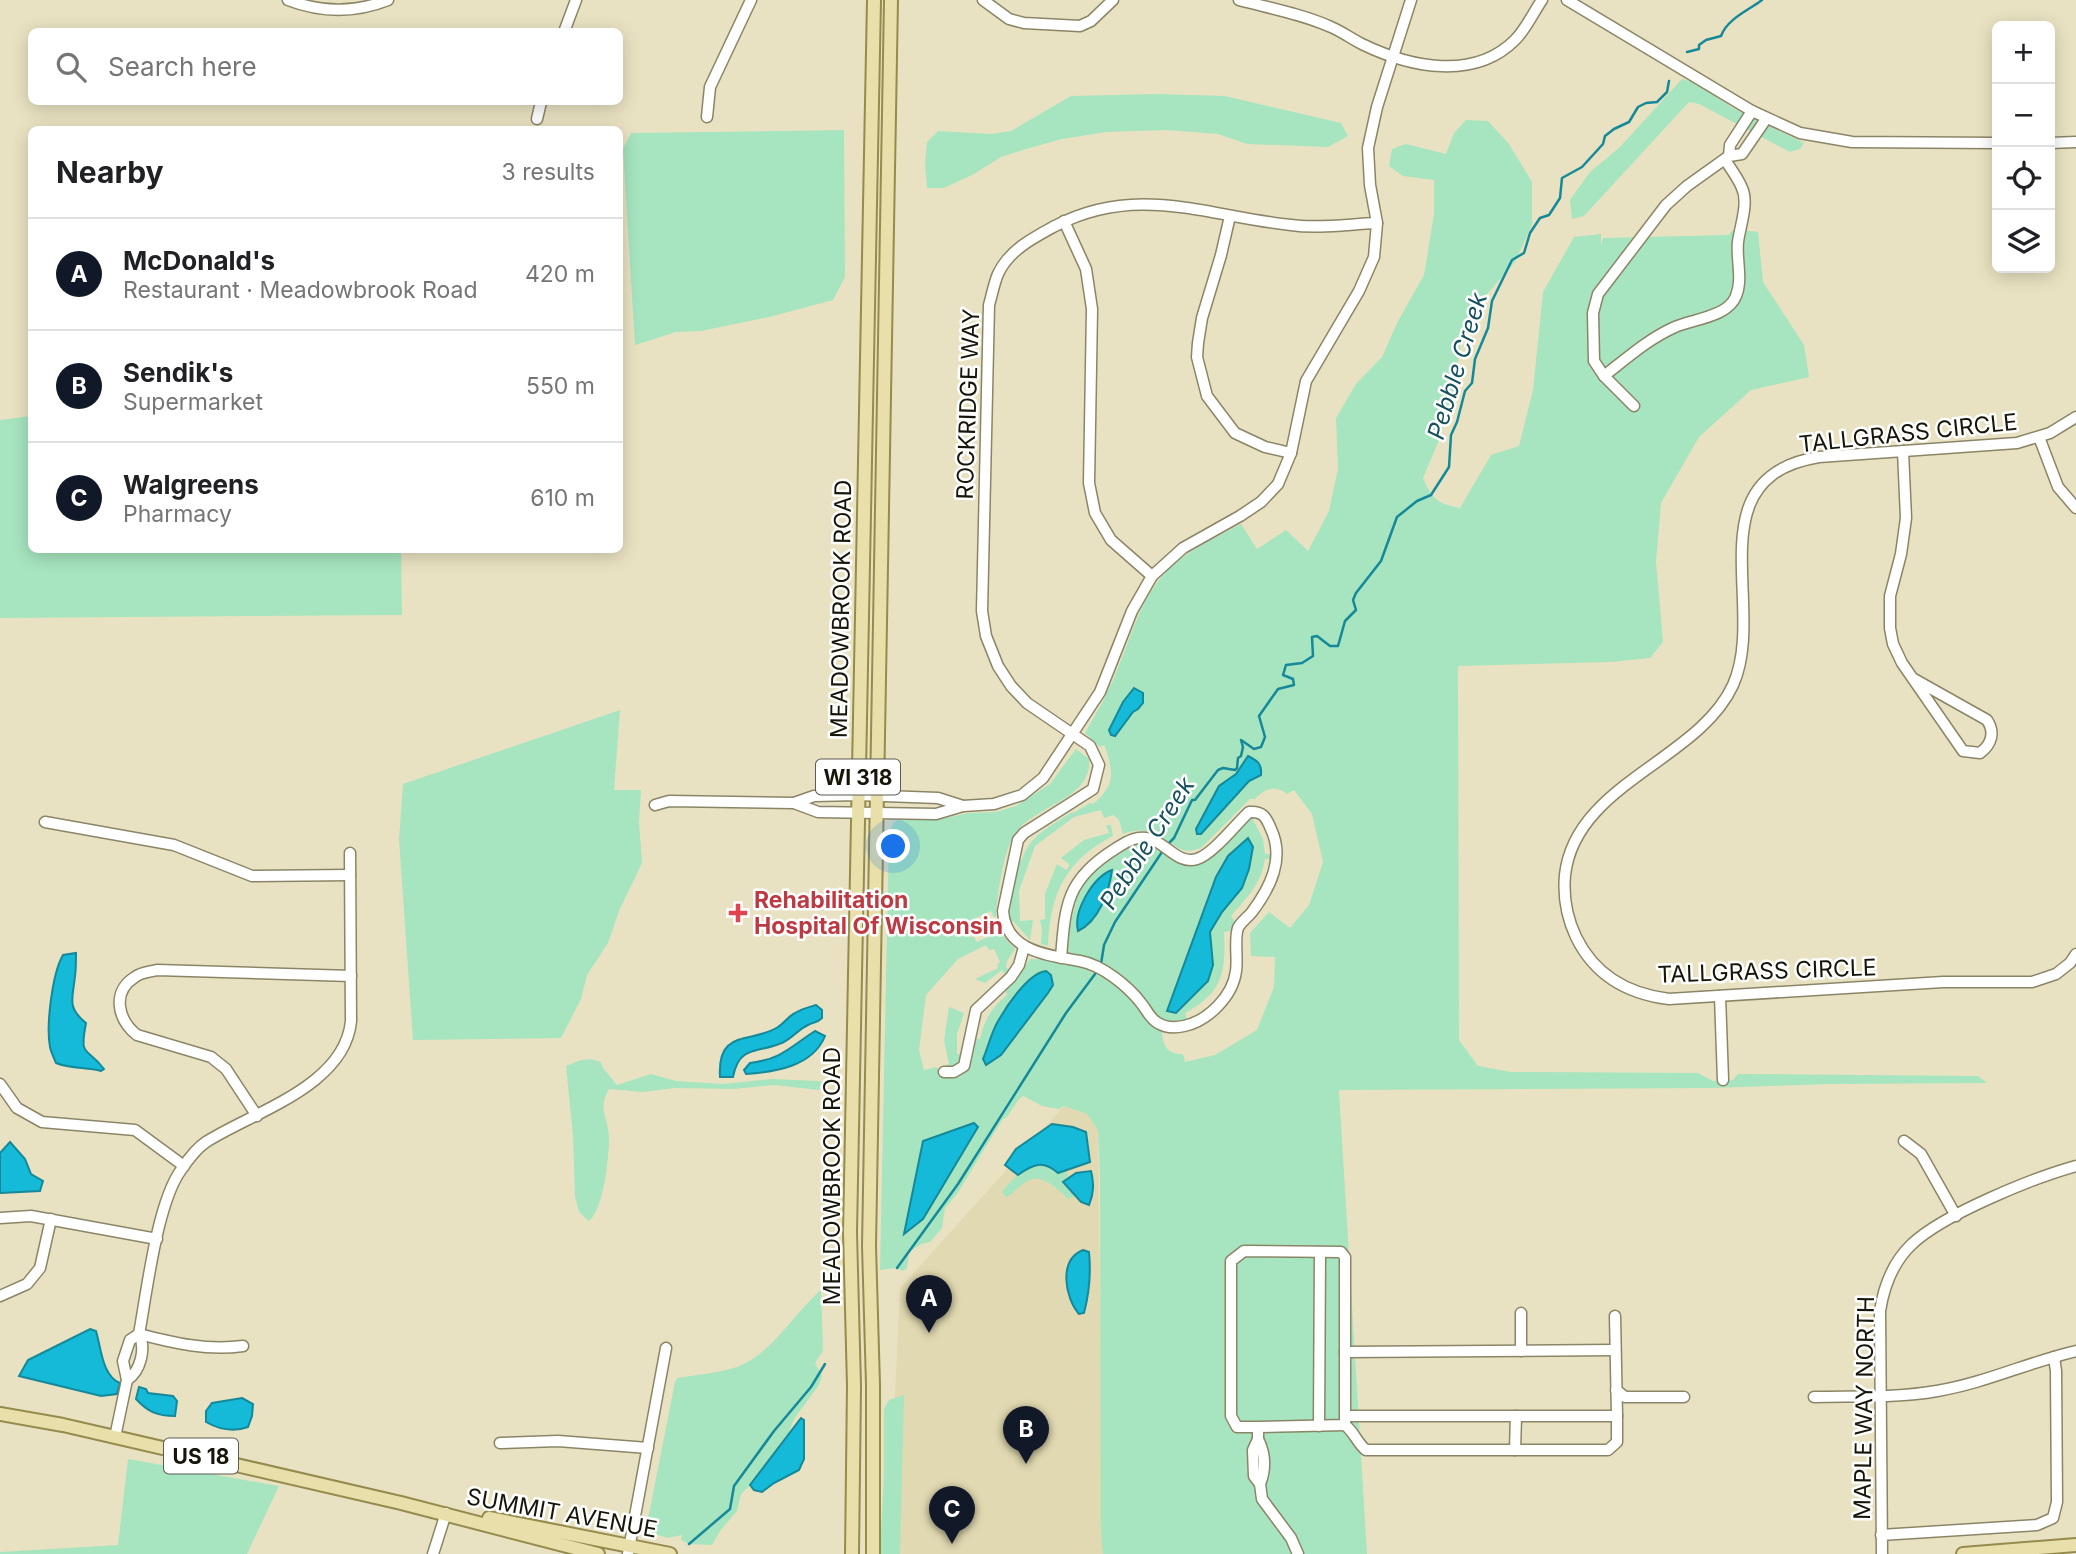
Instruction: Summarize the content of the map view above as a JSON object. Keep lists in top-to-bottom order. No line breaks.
{"streets":{"main road":["MEADOWBROOK ROAD","WI 318","US 18","SUMMIT AVENUE"],"street":["ROCKRIDGE WAY","TALLGRASS CIRCLE","MAPLE WAY NORTH"]},"water":["Pebble Creek"],"places":{"health":["Rehabilitation Hospital Of Wisconsin"]},"page":{"map_buttons":["+","−"],"search":"Search here","heading":["Nearby","3 results"],"list":[{"mark":"A","name":"McDonald's","note":"Restaurant · Meadowbrook Road","value":"420 m"},{"mark":"B","name":"Sendik's","note":"Supermarket","value":"550 m"},{"mark":"C","name":"Walgreens","note":"Pharmacy","value":"610 m"}],"pins":["A","B","C"]}}
